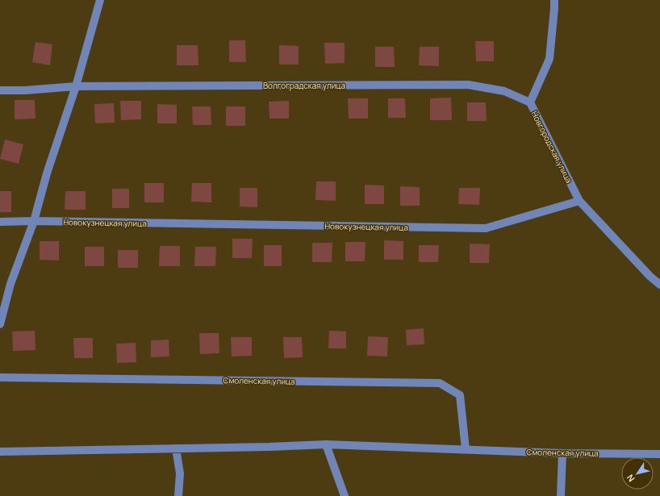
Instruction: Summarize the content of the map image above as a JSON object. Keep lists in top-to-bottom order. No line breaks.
{"streets":{"street":["Волгоградская улица","Новгородская улица","Новокузнецкая улица","Смоленская улица"]},"crossings":[["Волгоградская улица","Новгородская улица"],["Новгородская улица","Новокузнецкая улица"]],"north":"bottom left"}
